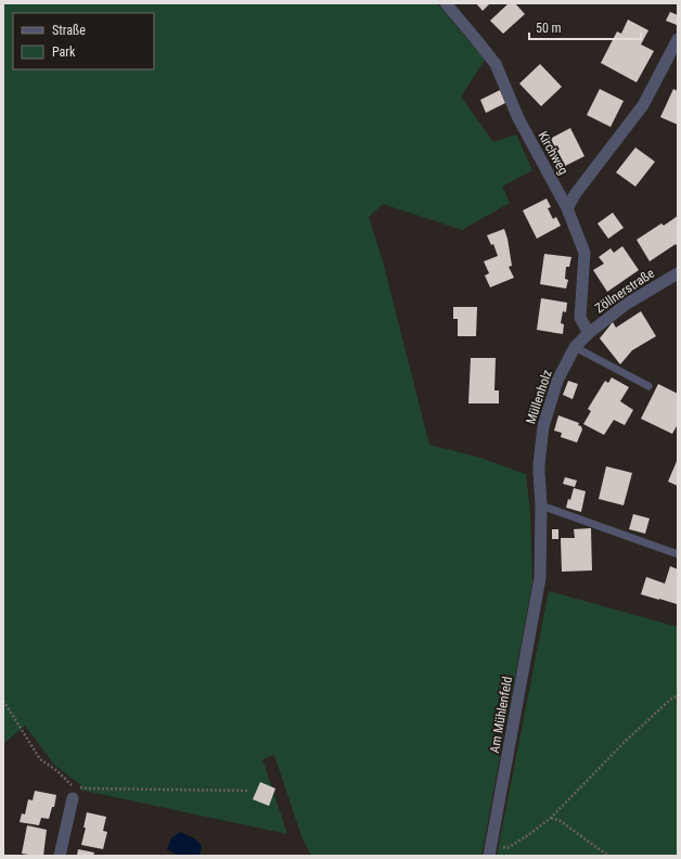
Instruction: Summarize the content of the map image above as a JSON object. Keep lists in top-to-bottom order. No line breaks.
{"streets":{"street":["Kirchweg","Zöllnerstraße","Müllenholz","Am Mühlenfeld"]},"crossings":[["Kirchweg","Zöllnerstraße"],["Kirchweg","Müllenholz"],["Zöllnerstraße","Müllenholz"],["Müllenholz","Am Mühlenfeld"]],"legend":["Straße","Park"],"scale_bar":"50 m"}
